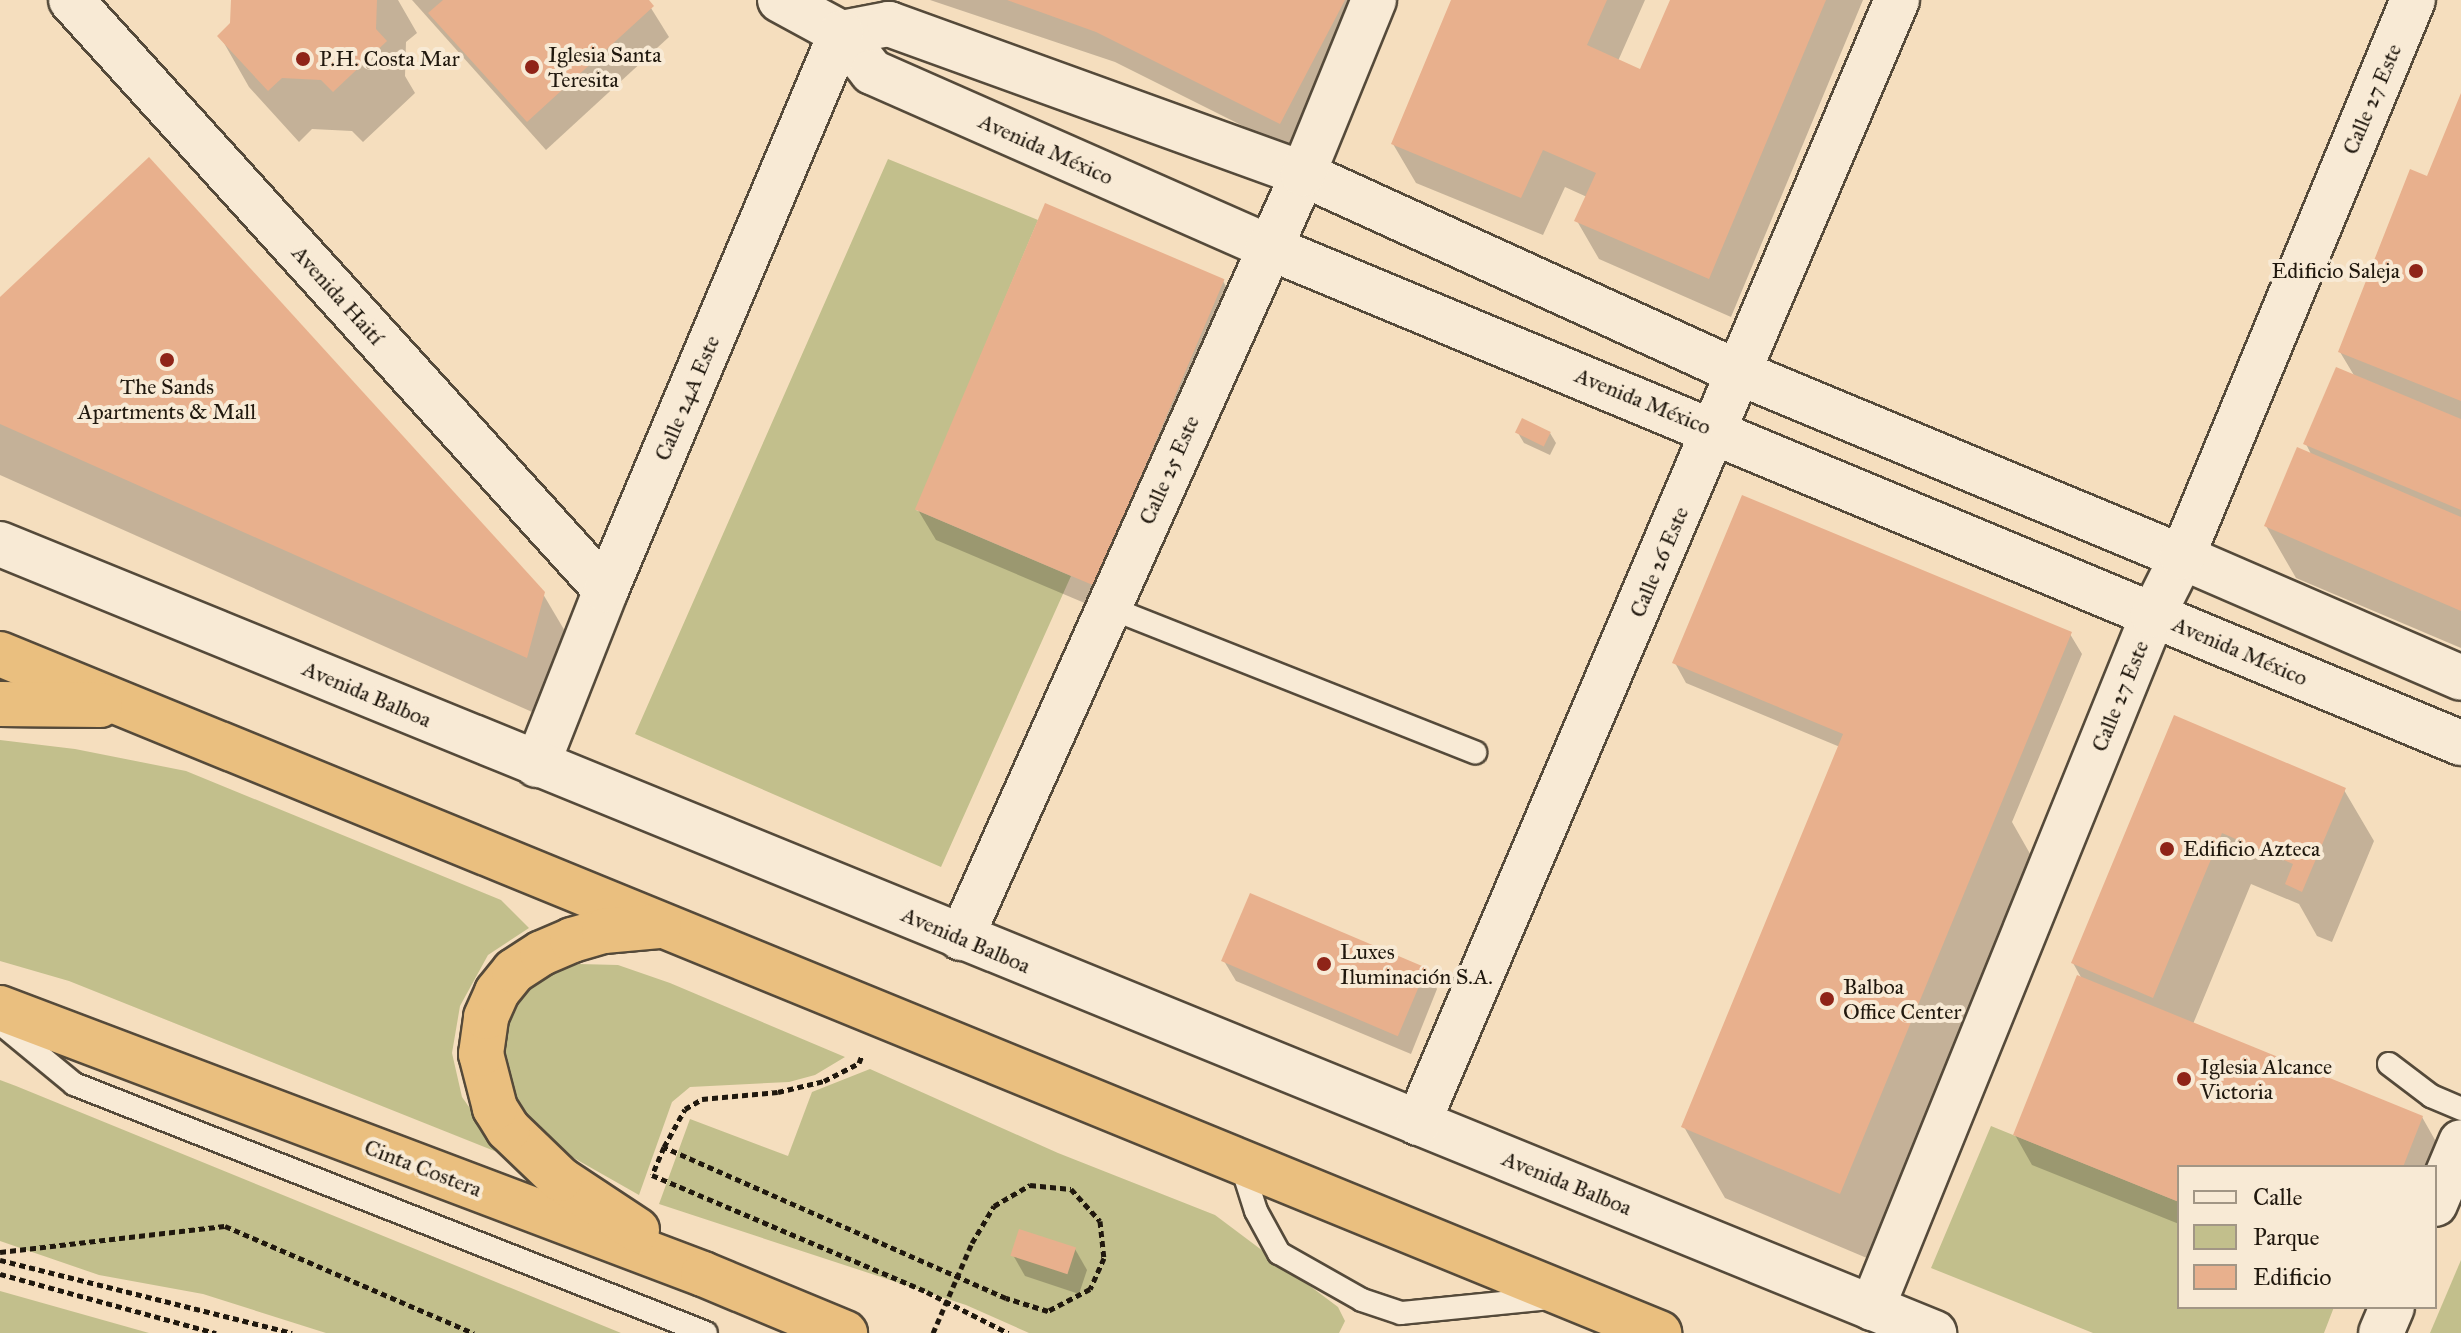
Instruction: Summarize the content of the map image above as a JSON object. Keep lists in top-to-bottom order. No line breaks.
{"streets":{"highway":["Cinta Costera"],"street":["Calle 27 Este","Avenida México","Avenida Haití","Calle 24A Este","Calle 25 Este","Calle 26 Este","Avenida Balboa"]},"crossings":[["Calle 27 Este","Avenida México"],["Calle 27 Este","Avenida Balboa"],["Avenida México","Calle 24A Este"],["Avenida México","Calle 25 Este"],["Avenida México","Calle 26 Este"],["Avenida Haití","Calle 24A Este"],["Calle 24A Este","Avenida Balboa"],["Calle 25 Este","Avenida Balboa"],["Calle 26 Este","Avenida Balboa"]],"places":["P.H. Costa Mar","Iglesia Santa Teresita","Edificio Saleja","The Sands Apartments & Mall","Edificio Azteca","Luxes Iluminación S.A.","Balboa Office Center","Iglesia Alcance Victoria"],"legend":["Calle","Parque","Edificio"]}
